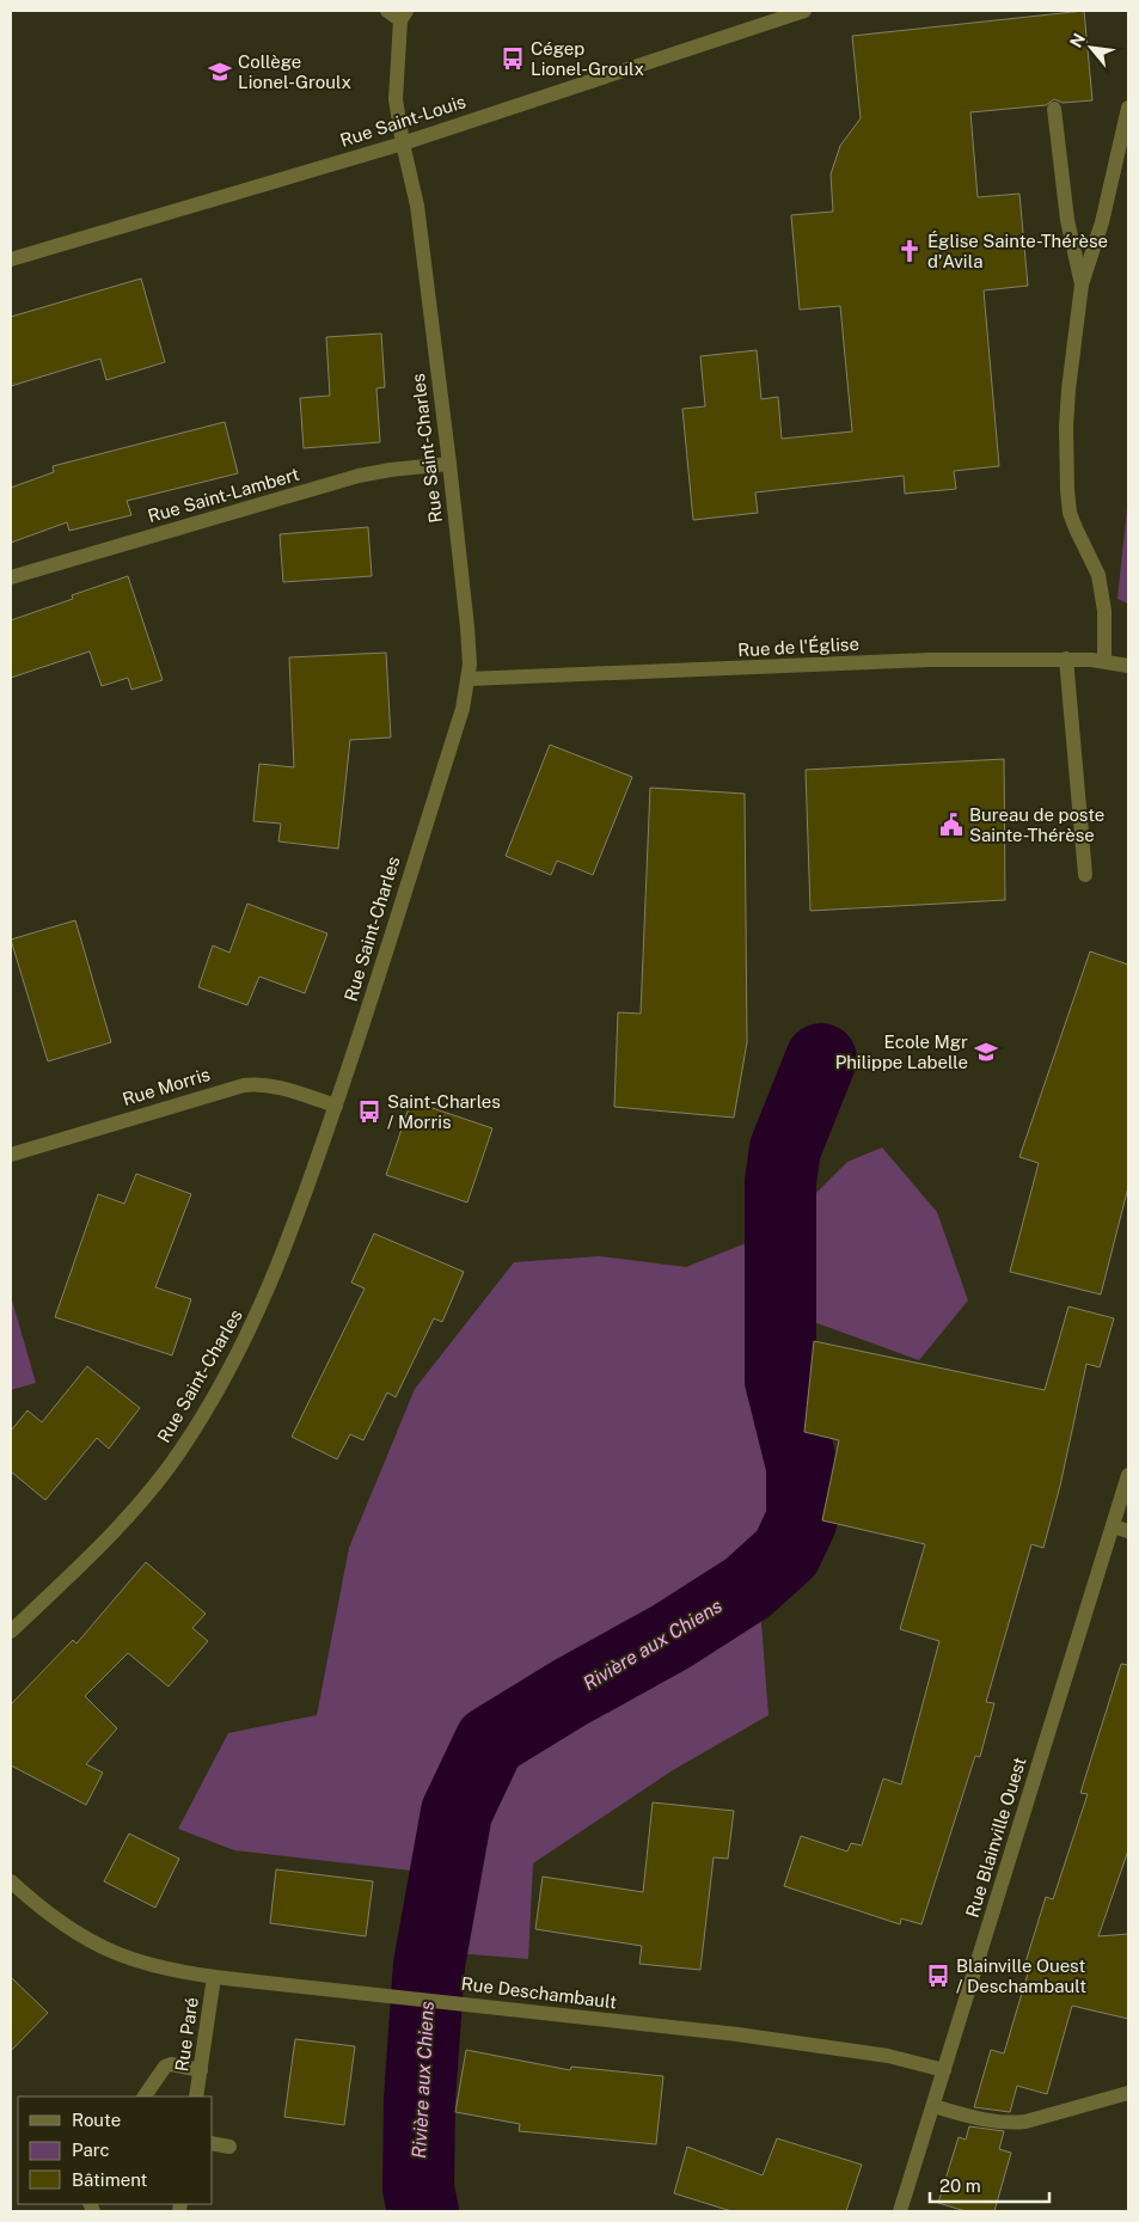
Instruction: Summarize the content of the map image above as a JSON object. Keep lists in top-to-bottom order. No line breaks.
{"streets":{"street":["Rue Saint-Louis","Rue Saint-Charles","Rue Saint-Lambert","Rue de l'Église","Rue Morris","Rue Blainville Ouest","Rue Deschambault","Rue Paré"]},"crossings":[["Rue Saint-Louis","Rue Saint-Charles"],["Rue Saint-Charles","Rue Saint-Lambert"],["Rue Saint-Charles","Rue de l'Église"],["Rue Saint-Charles","Rue Morris"],["Rue Blainville Ouest","Rue Deschambault"],["Rue Deschambault","Rue Paré"]],"water":["Rivière aux Chiens"],"places":{"bus stop":["Cégep Lionel-Groulx","Saint-Charles / Morris","Blainville Ouest / Deschambault"],"school or university":["Collège Lionel-Groulx","Ecole Mgr Philippe Labelle"],"church":["Église Sainte-Thérèse d'Avila"],"public building":["Bureau de poste Sainte-Thérèse"]},"legend":["Route","Parc","Bâtiment"],"scale_bar":"20 m","north":"top left"}
